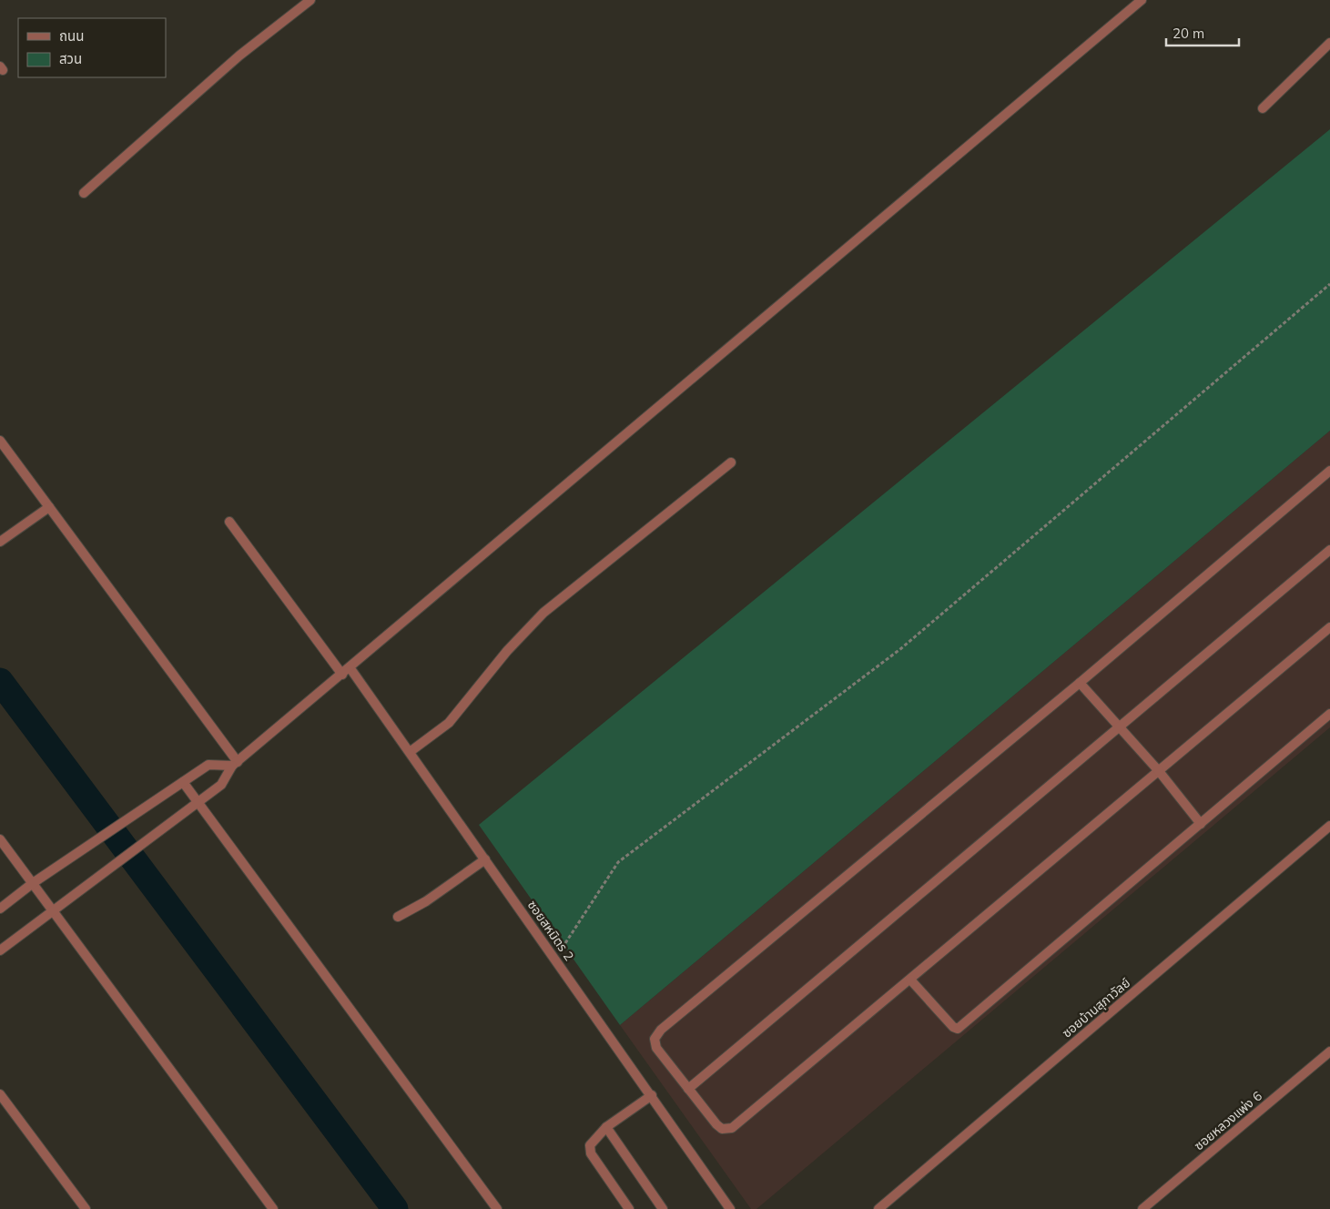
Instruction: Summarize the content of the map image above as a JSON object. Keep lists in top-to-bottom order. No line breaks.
{"streets":{"street":["ซอยสหมิตร 2","ซอยบ้านสุภาวัลย์","ซอยหลวงแพ่ง 6"]},"legend":["ถนน","สวน"],"scale_bar":"20 m"}
